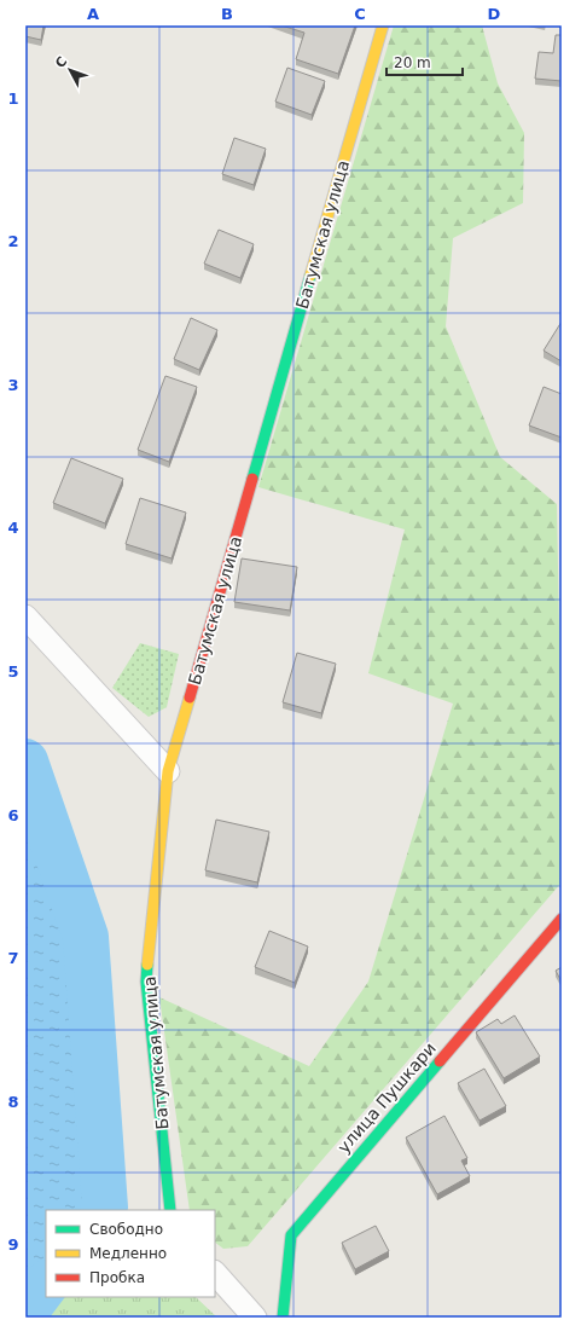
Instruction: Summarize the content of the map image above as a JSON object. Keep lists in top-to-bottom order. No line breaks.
{"streets":{"street":["Батумская улица","улица Пушкари"]},"legend":["Свободно","Медленно","Пробка"],"scale_bar":"20 m","north":"top left","grid":{"columns":["A","B","C","D"],"rows":["1","2","3","4","5","6","7","8","9"]}}
